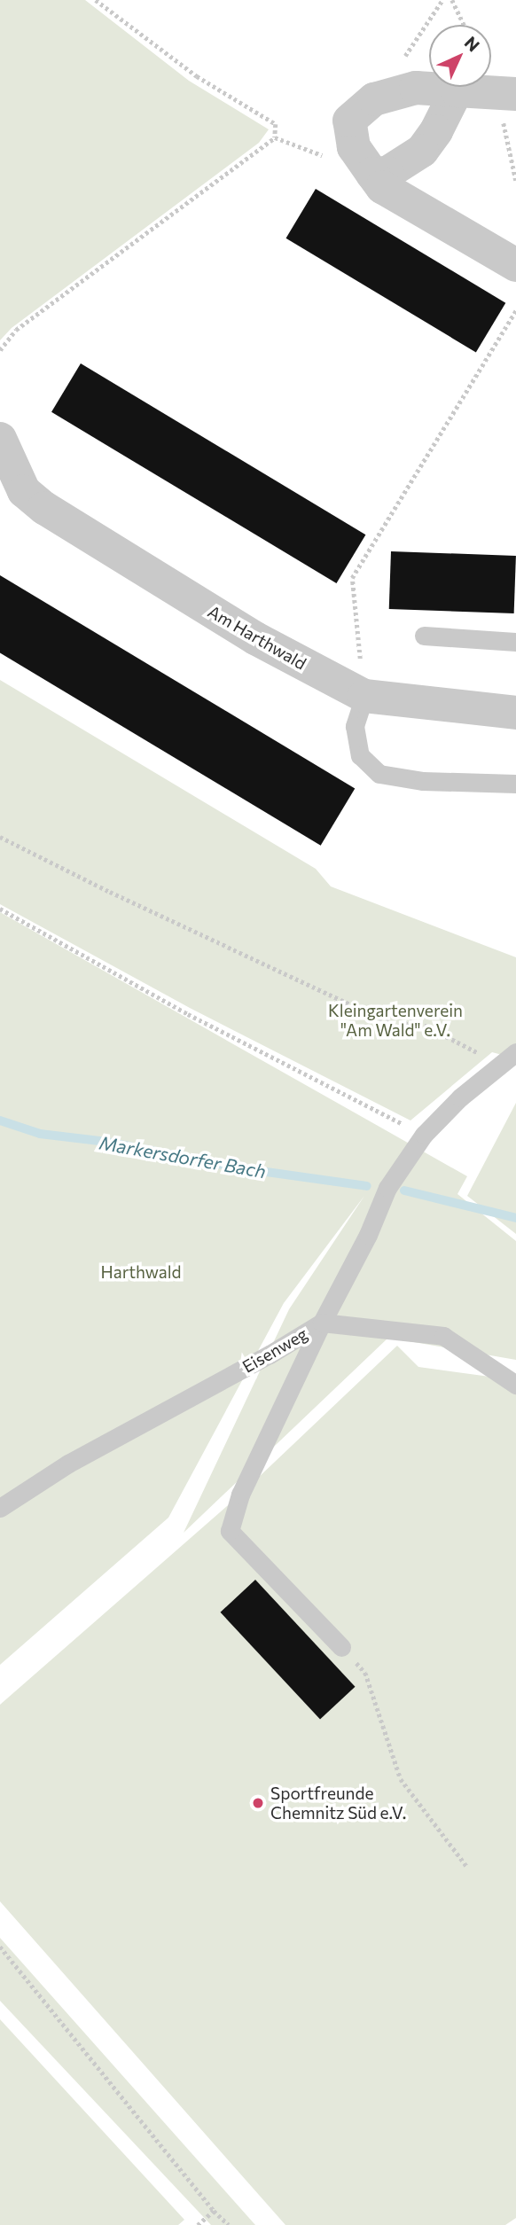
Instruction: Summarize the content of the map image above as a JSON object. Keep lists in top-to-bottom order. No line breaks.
{"streets":{"street":["Am Harthwald"],"lane":["Eisenweg"]},"water":["Markersdorfer Bach"],"parks":["Kleingartenverein \"Am Wald\" e.V.","Harthwald"],"places":["Sportfreunde Chemnitz Süd e.V."],"north":"top right"}
